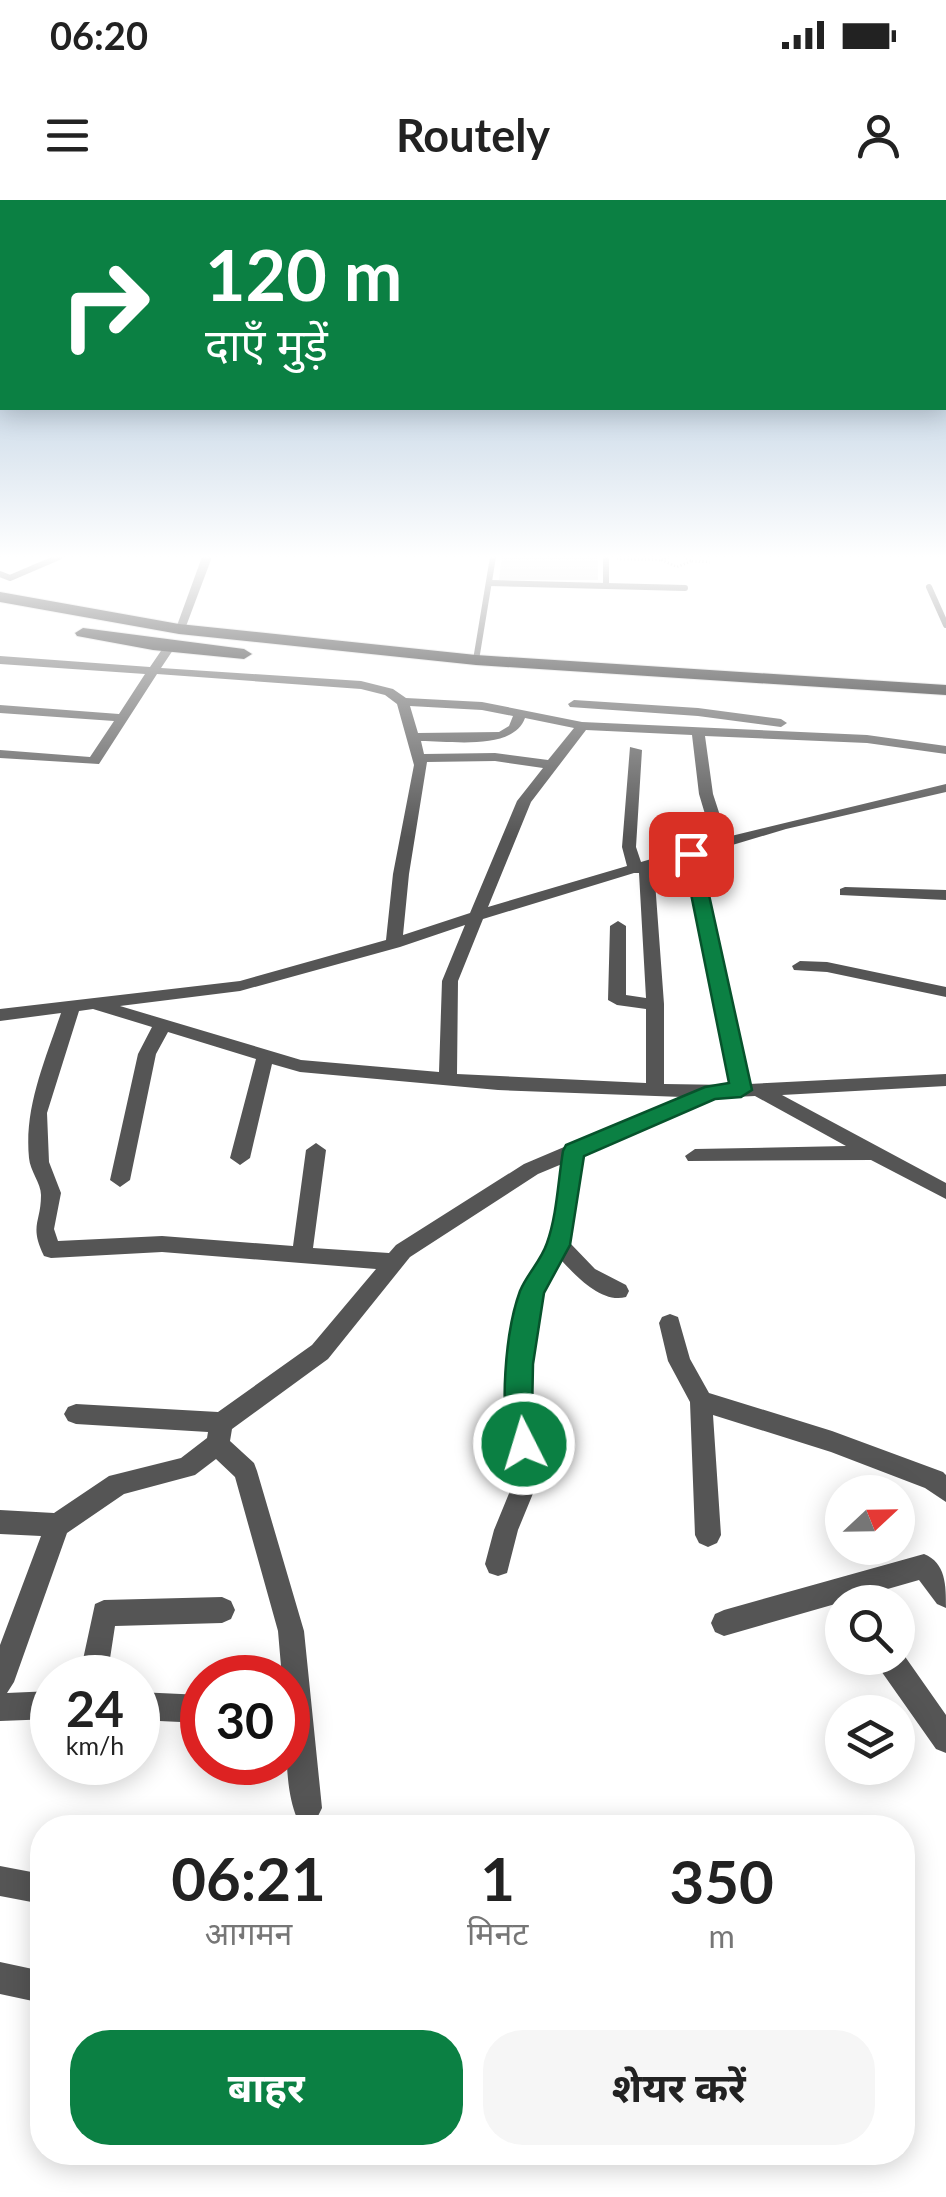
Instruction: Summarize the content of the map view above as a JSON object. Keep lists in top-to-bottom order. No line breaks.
{"north":"right","page":{"status":"06:20","header":"Routely","turn":["120 m","दाएँ मुड़ें"],"speed":"24 km/h","limit":"30","eta":["06:21","आगमन","1","मिनट","350","m"],"buttons":["बाहर","शेयर करें"]}}
